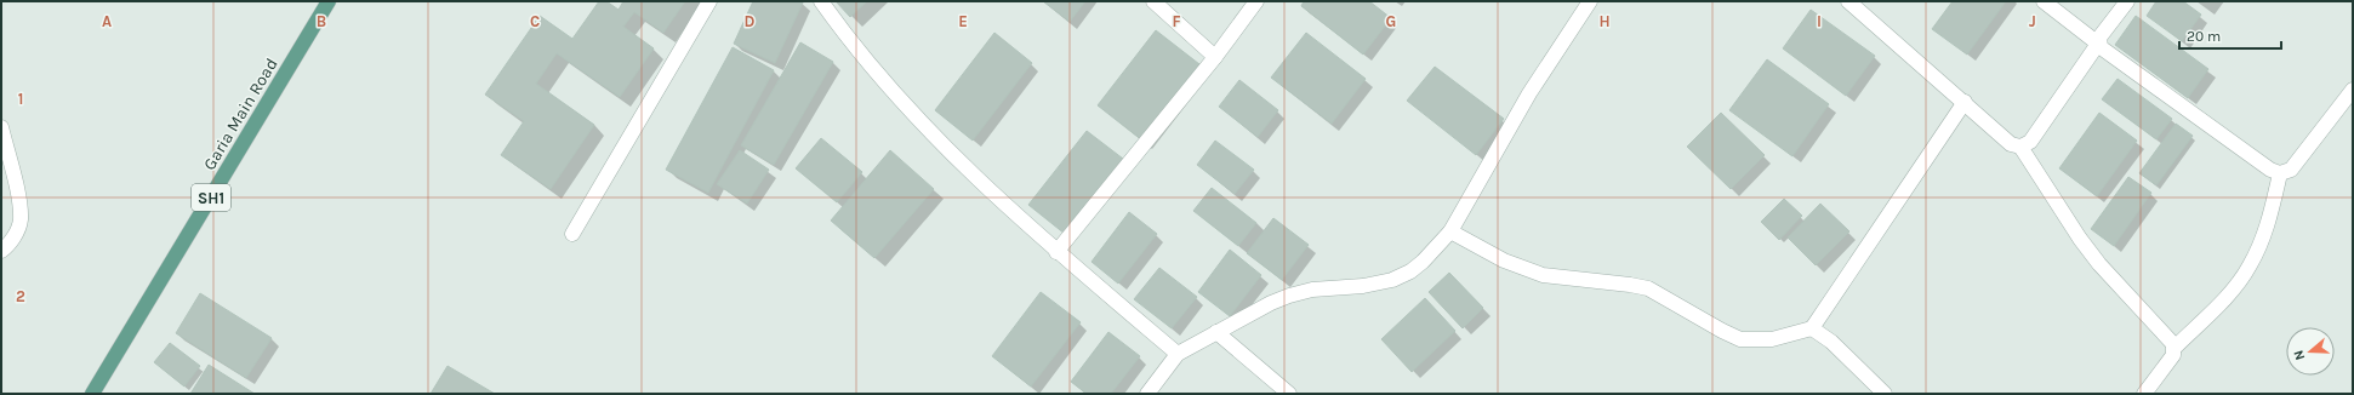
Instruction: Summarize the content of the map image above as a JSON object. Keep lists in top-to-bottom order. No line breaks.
{"streets":{"main road":["Garia Main Road","SH1"]},"scale_bar":"20 m","north":"left","grid":{"columns":["A","B","C","D","E","F","G","H","I","J"],"rows":["1","2"]}}
